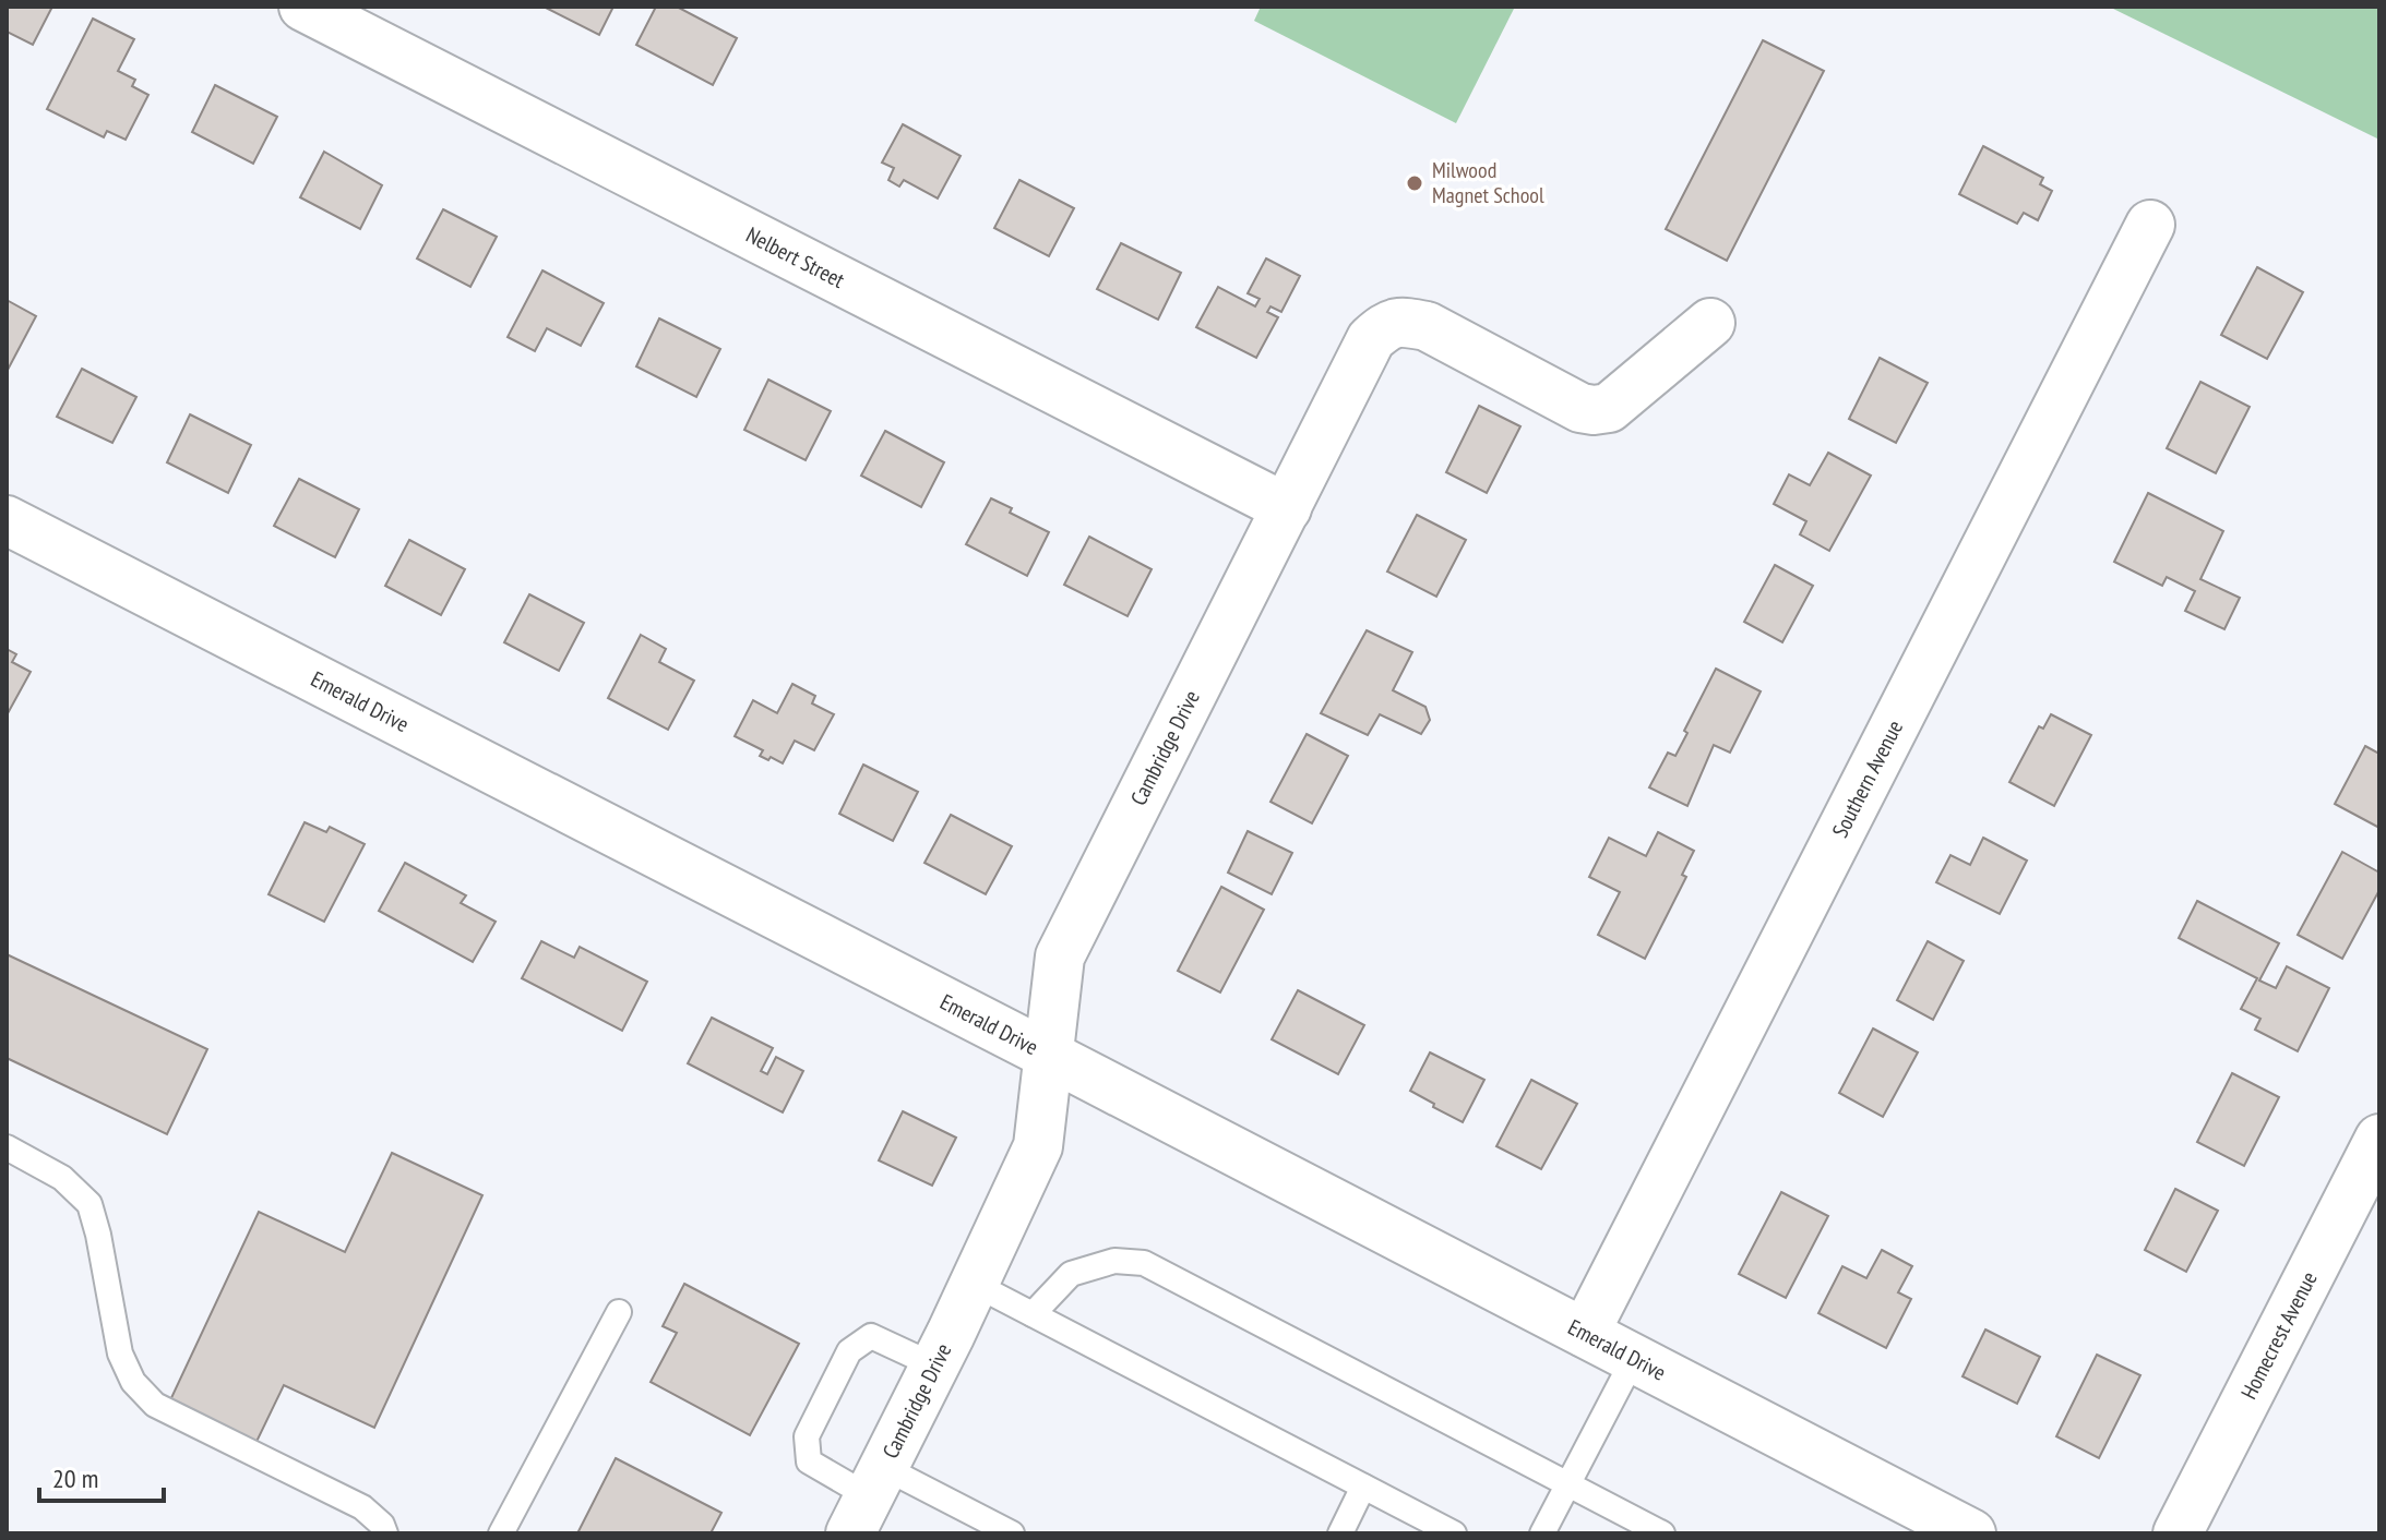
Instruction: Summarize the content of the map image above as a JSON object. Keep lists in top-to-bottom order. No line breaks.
{"streets":{"street":["Nelbert Street","Emerald Drive","Cambridge Drive","Southern Avenue","Homecrest Avenue"]},"crossings":[["Nelbert Street","Cambridge Drive"],["Emerald Drive","Cambridge Drive"],["Emerald Drive","Southern Avenue"]],"places":["Milwood Magnet School"],"scale_bar":"20 m"}
